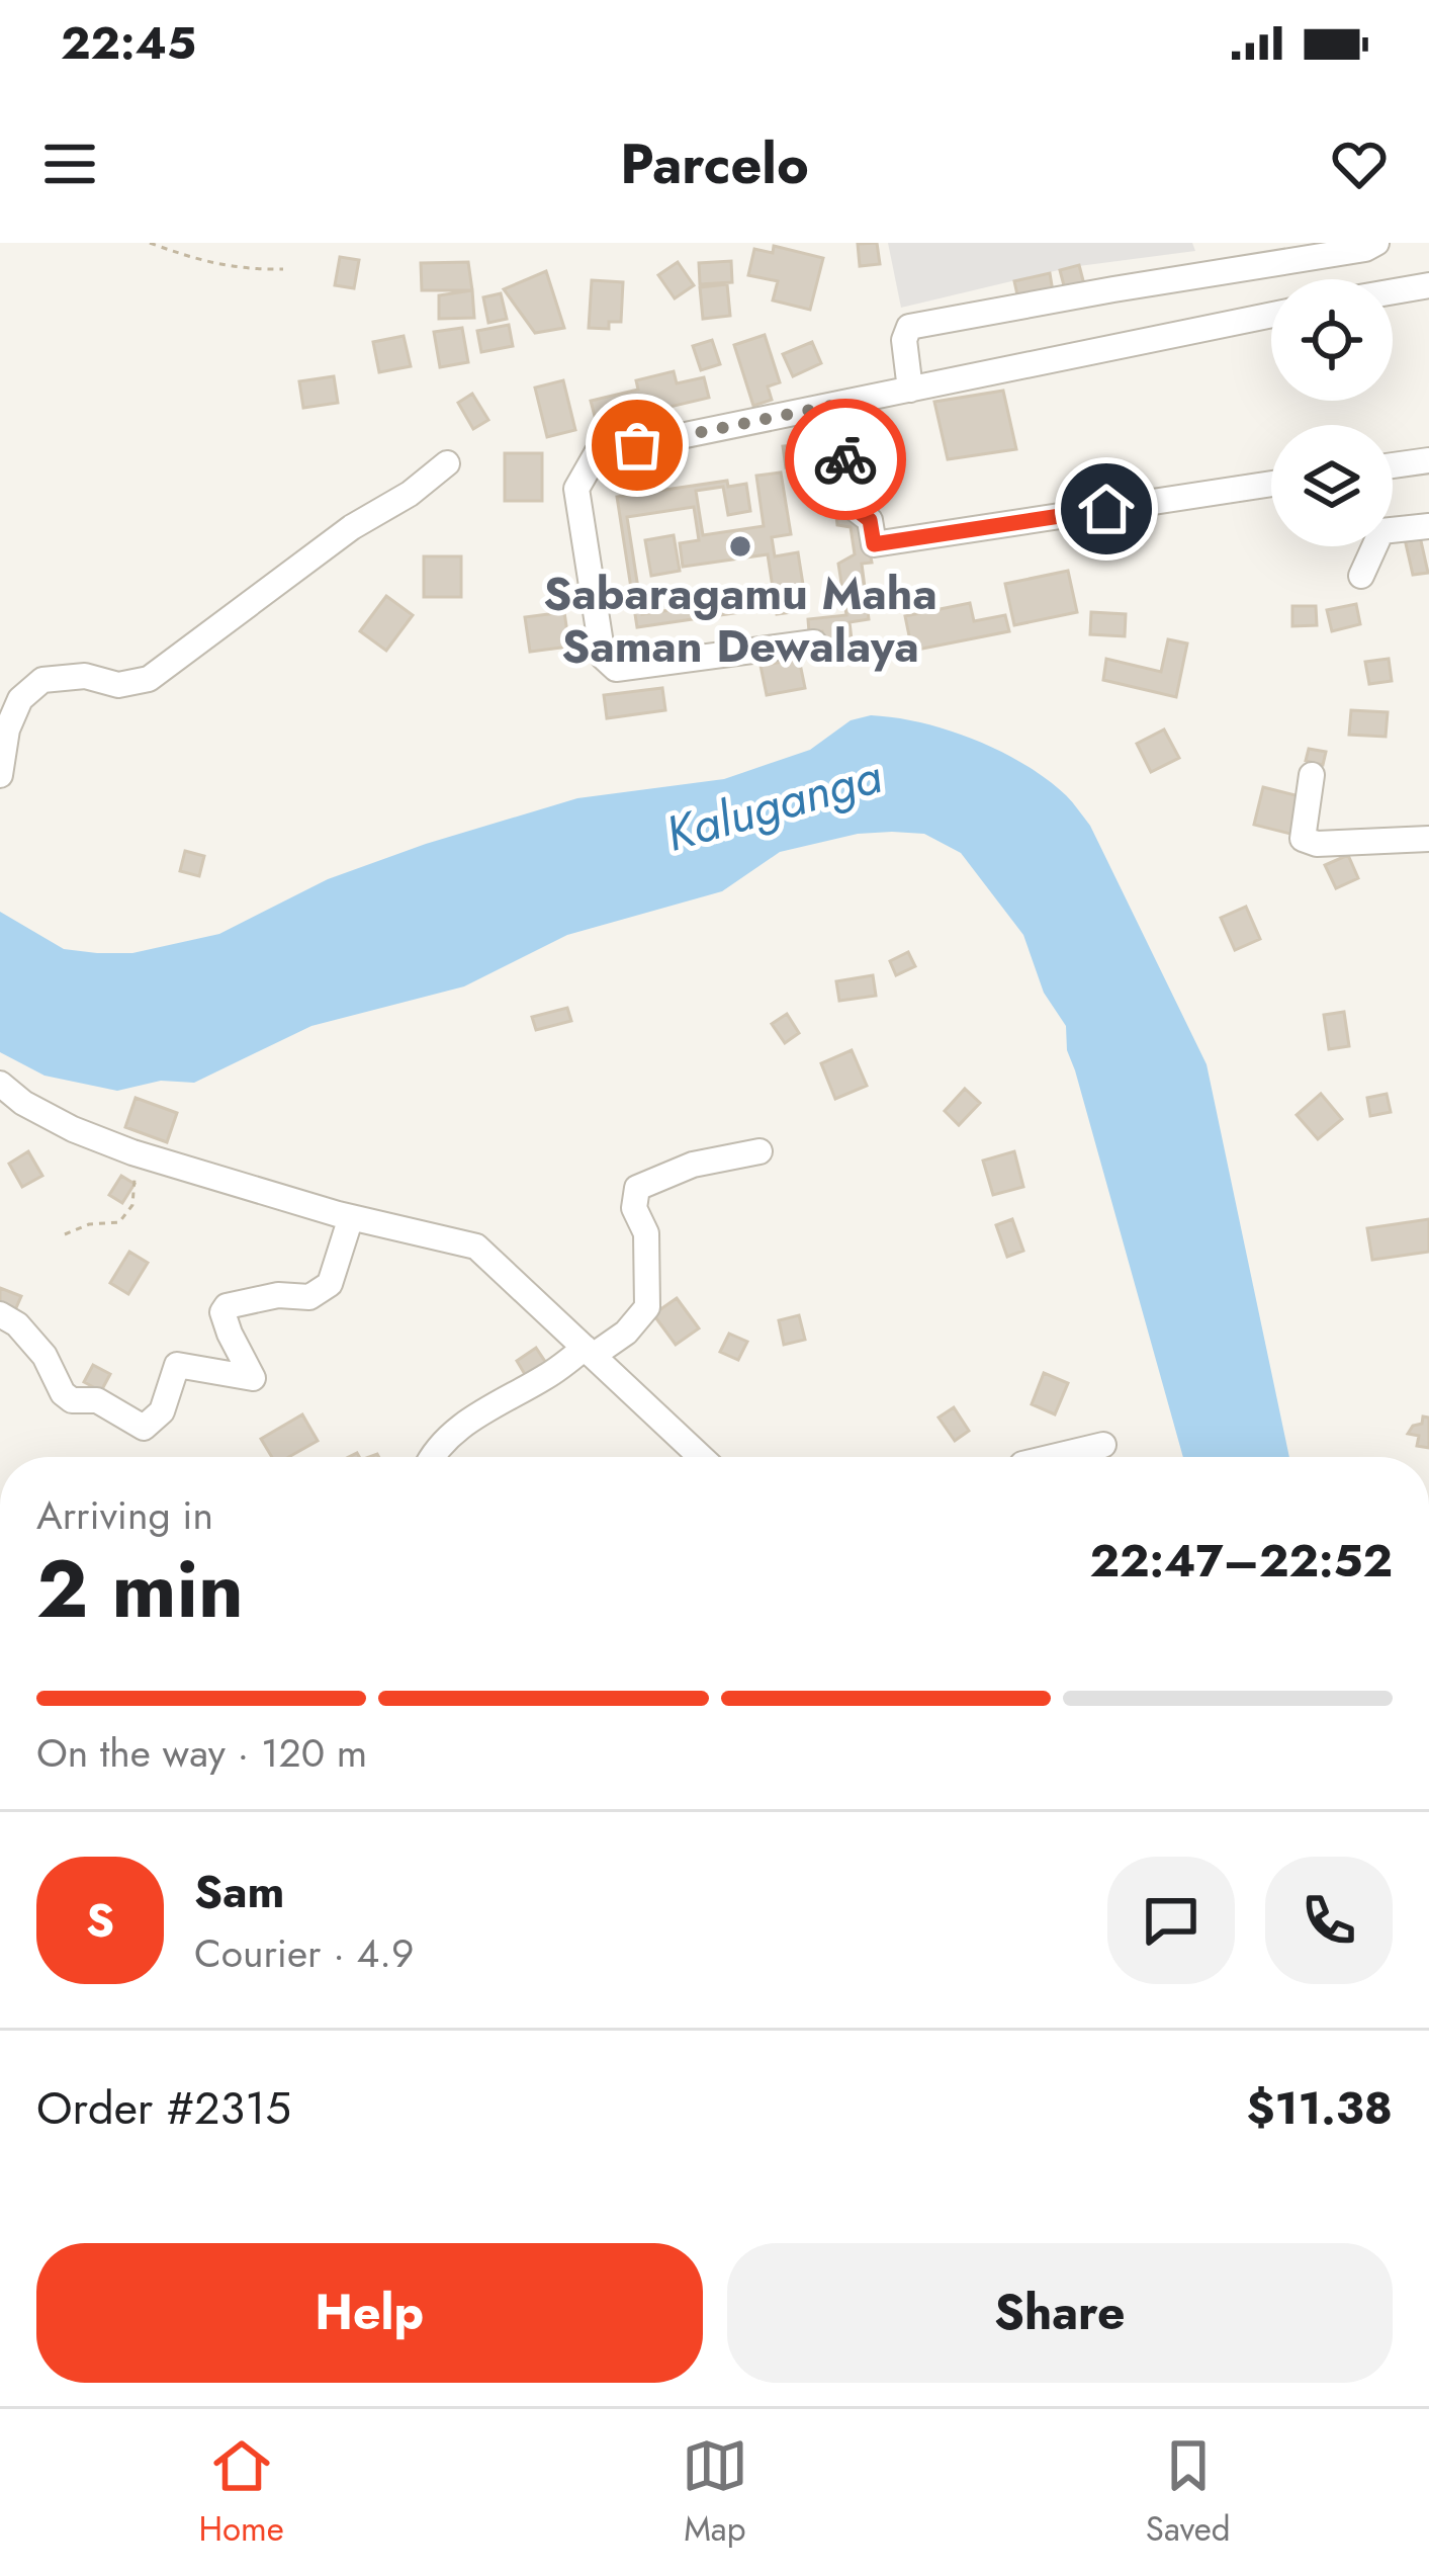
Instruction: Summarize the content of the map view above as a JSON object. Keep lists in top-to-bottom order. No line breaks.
{"water":["Kaluganga"],"places":["Sabaragamu Maha Saman Dewalaya"],"page":{"status":"22:45","header":"Parcelo","heading":["2 min","Arriving in","22:47–22:52"],"panel":["Sam","Courier · 4.9","Order #2315","$11.38"],"bar":"On the way · 120 m","round":"S","buttons":["Help","Share"],"tabs":["Home","Map","Saved"]}}
